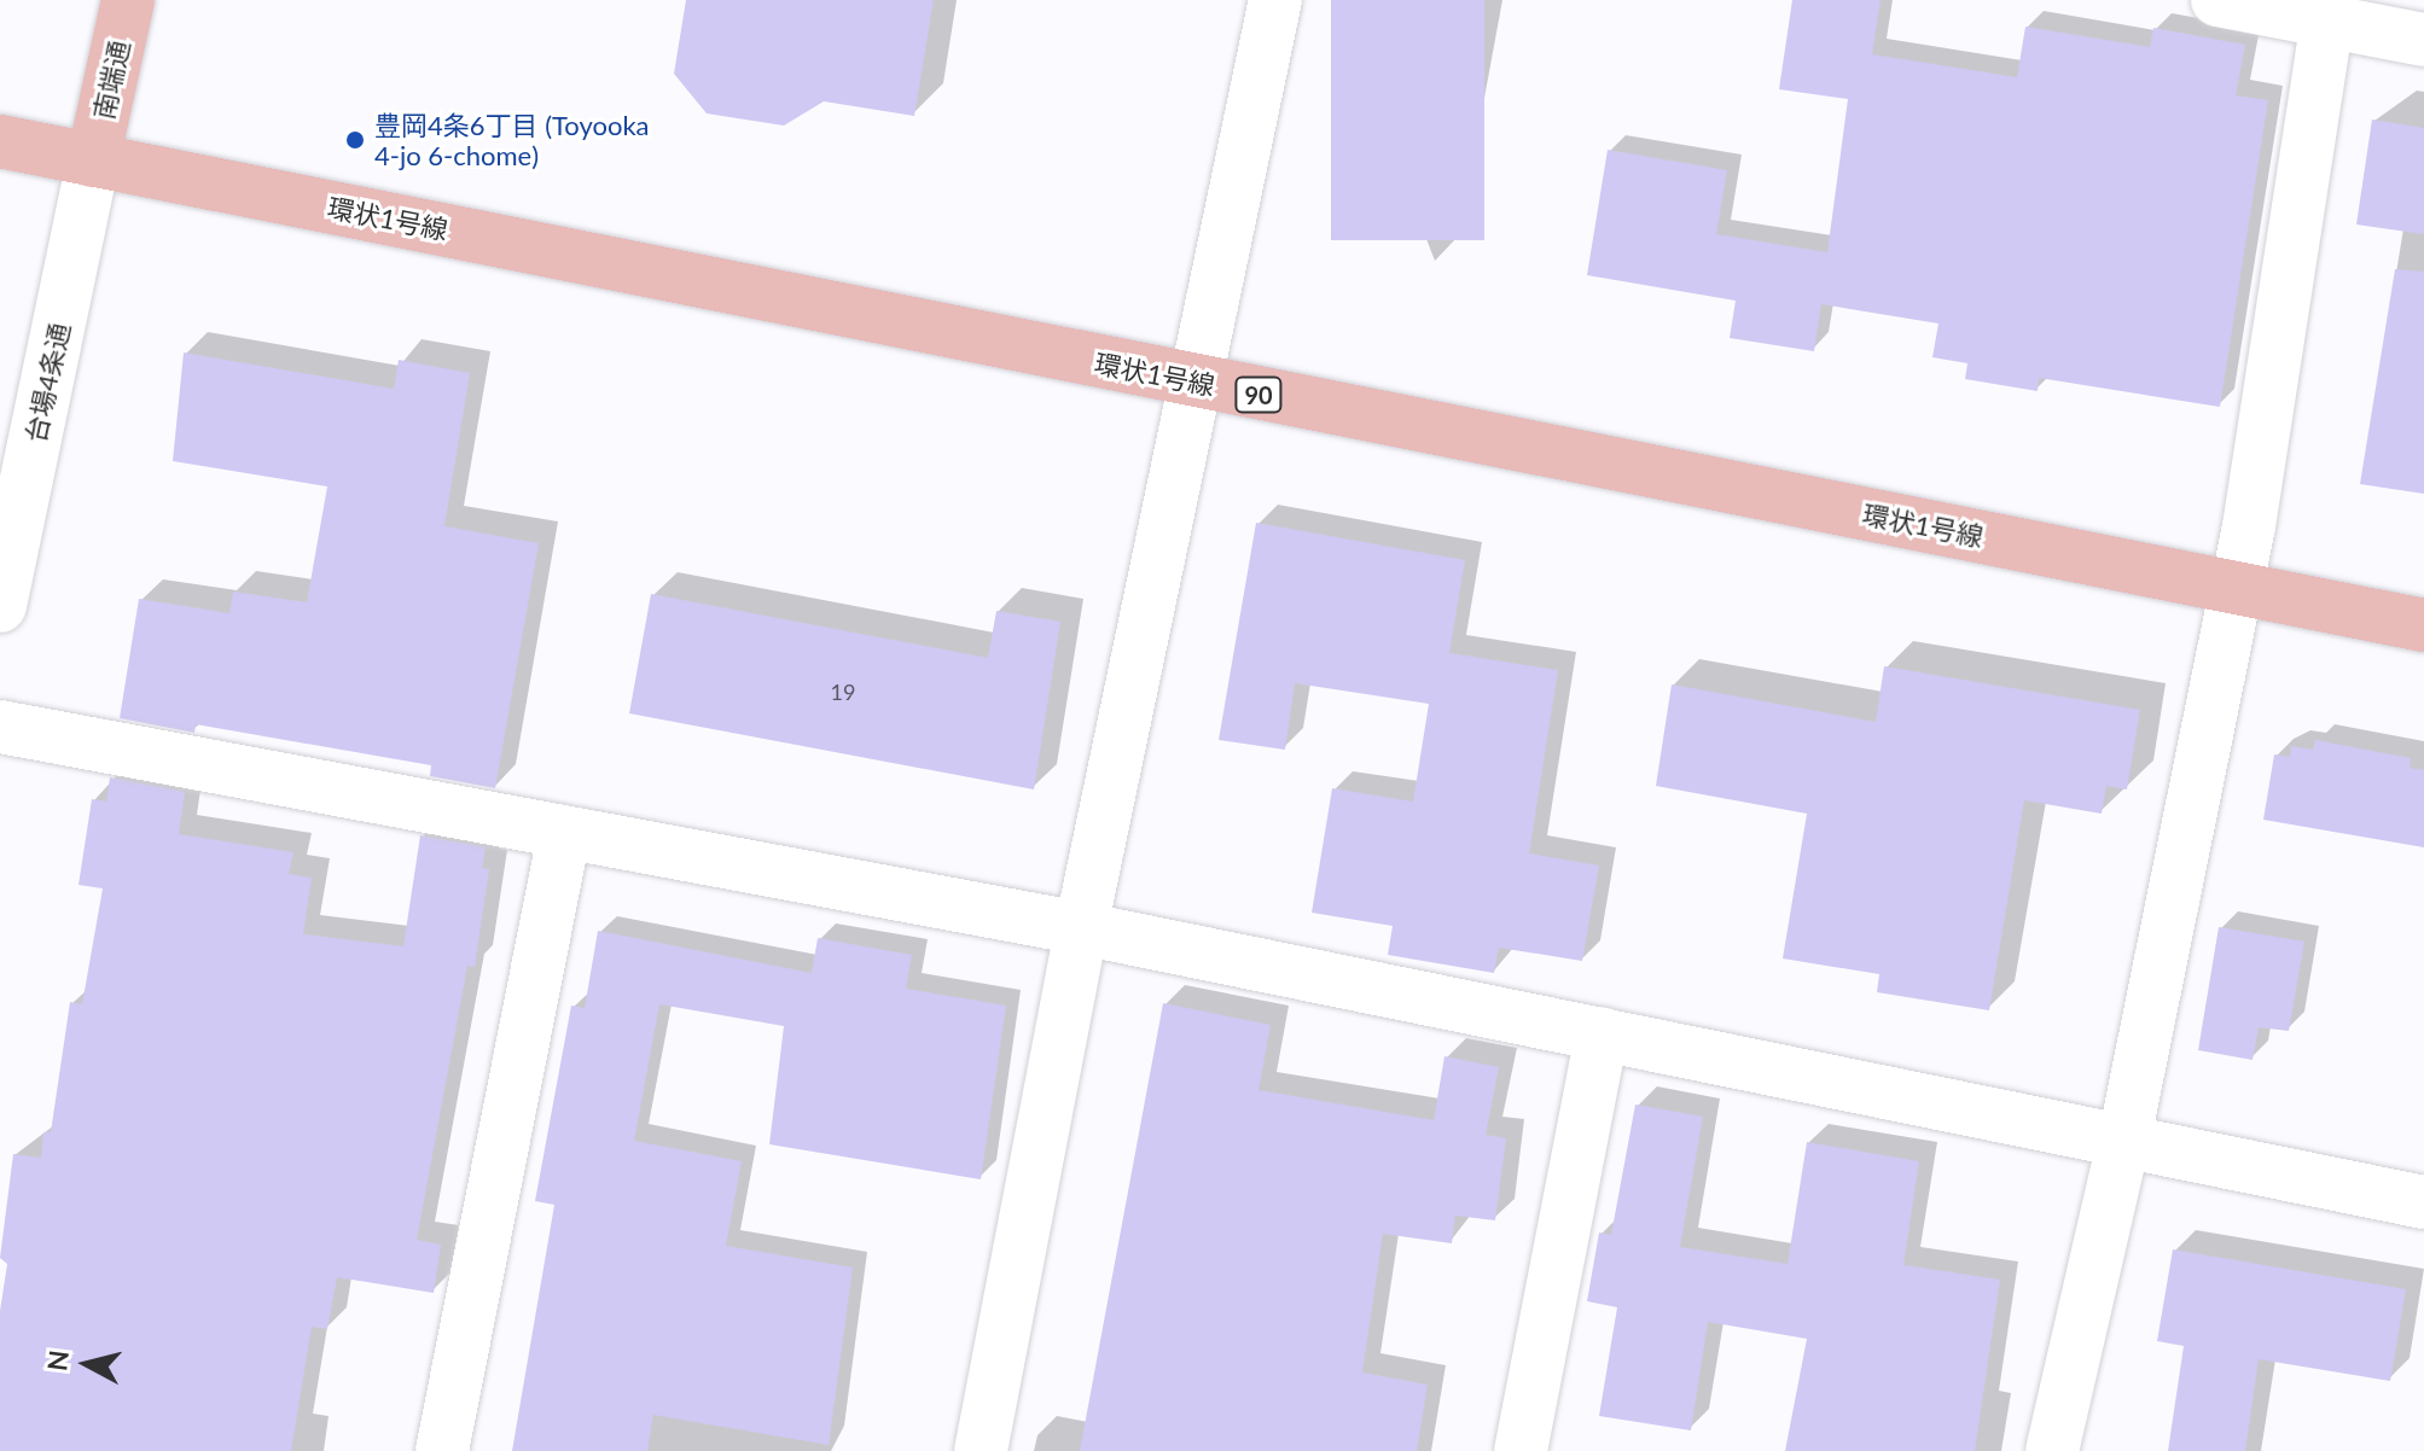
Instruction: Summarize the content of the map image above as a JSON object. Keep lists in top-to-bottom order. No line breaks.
{"streets":{"main road":["南端通","環状1号線","90"],"street":["台場4条通"]},"crossings":[["南端通","環状1号線"],["南端通","台場4条通"],["環状1号線","台場4条通"]],"places":["豊岡4条6丁目 (Toyooka 4-jo 6-chome)"],"house_numbers":["19"],"north":"left"}
